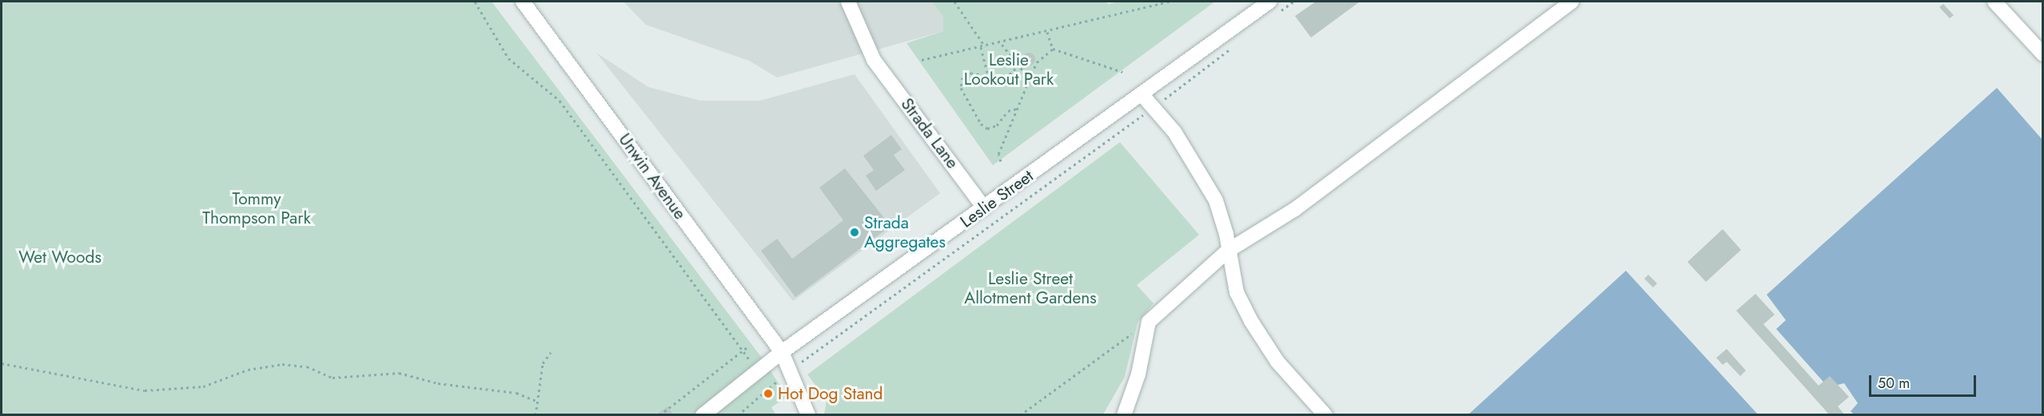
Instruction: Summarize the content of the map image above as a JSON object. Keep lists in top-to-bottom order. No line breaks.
{"streets":{"street":["Strada Lane","Unwin Avenue","Leslie Street"]},"crossings":[["Strada Lane","Leslie Street"],["Unwin Avenue","Leslie Street"]],"parks":["Leslie Lookout Park","Tommy Thompson Park","Wet Woods","Leslie Street Allotment Gardens"],"places":["Strada Aggregates","Hot Dog Stand"],"scale_bar":"50 m"}
